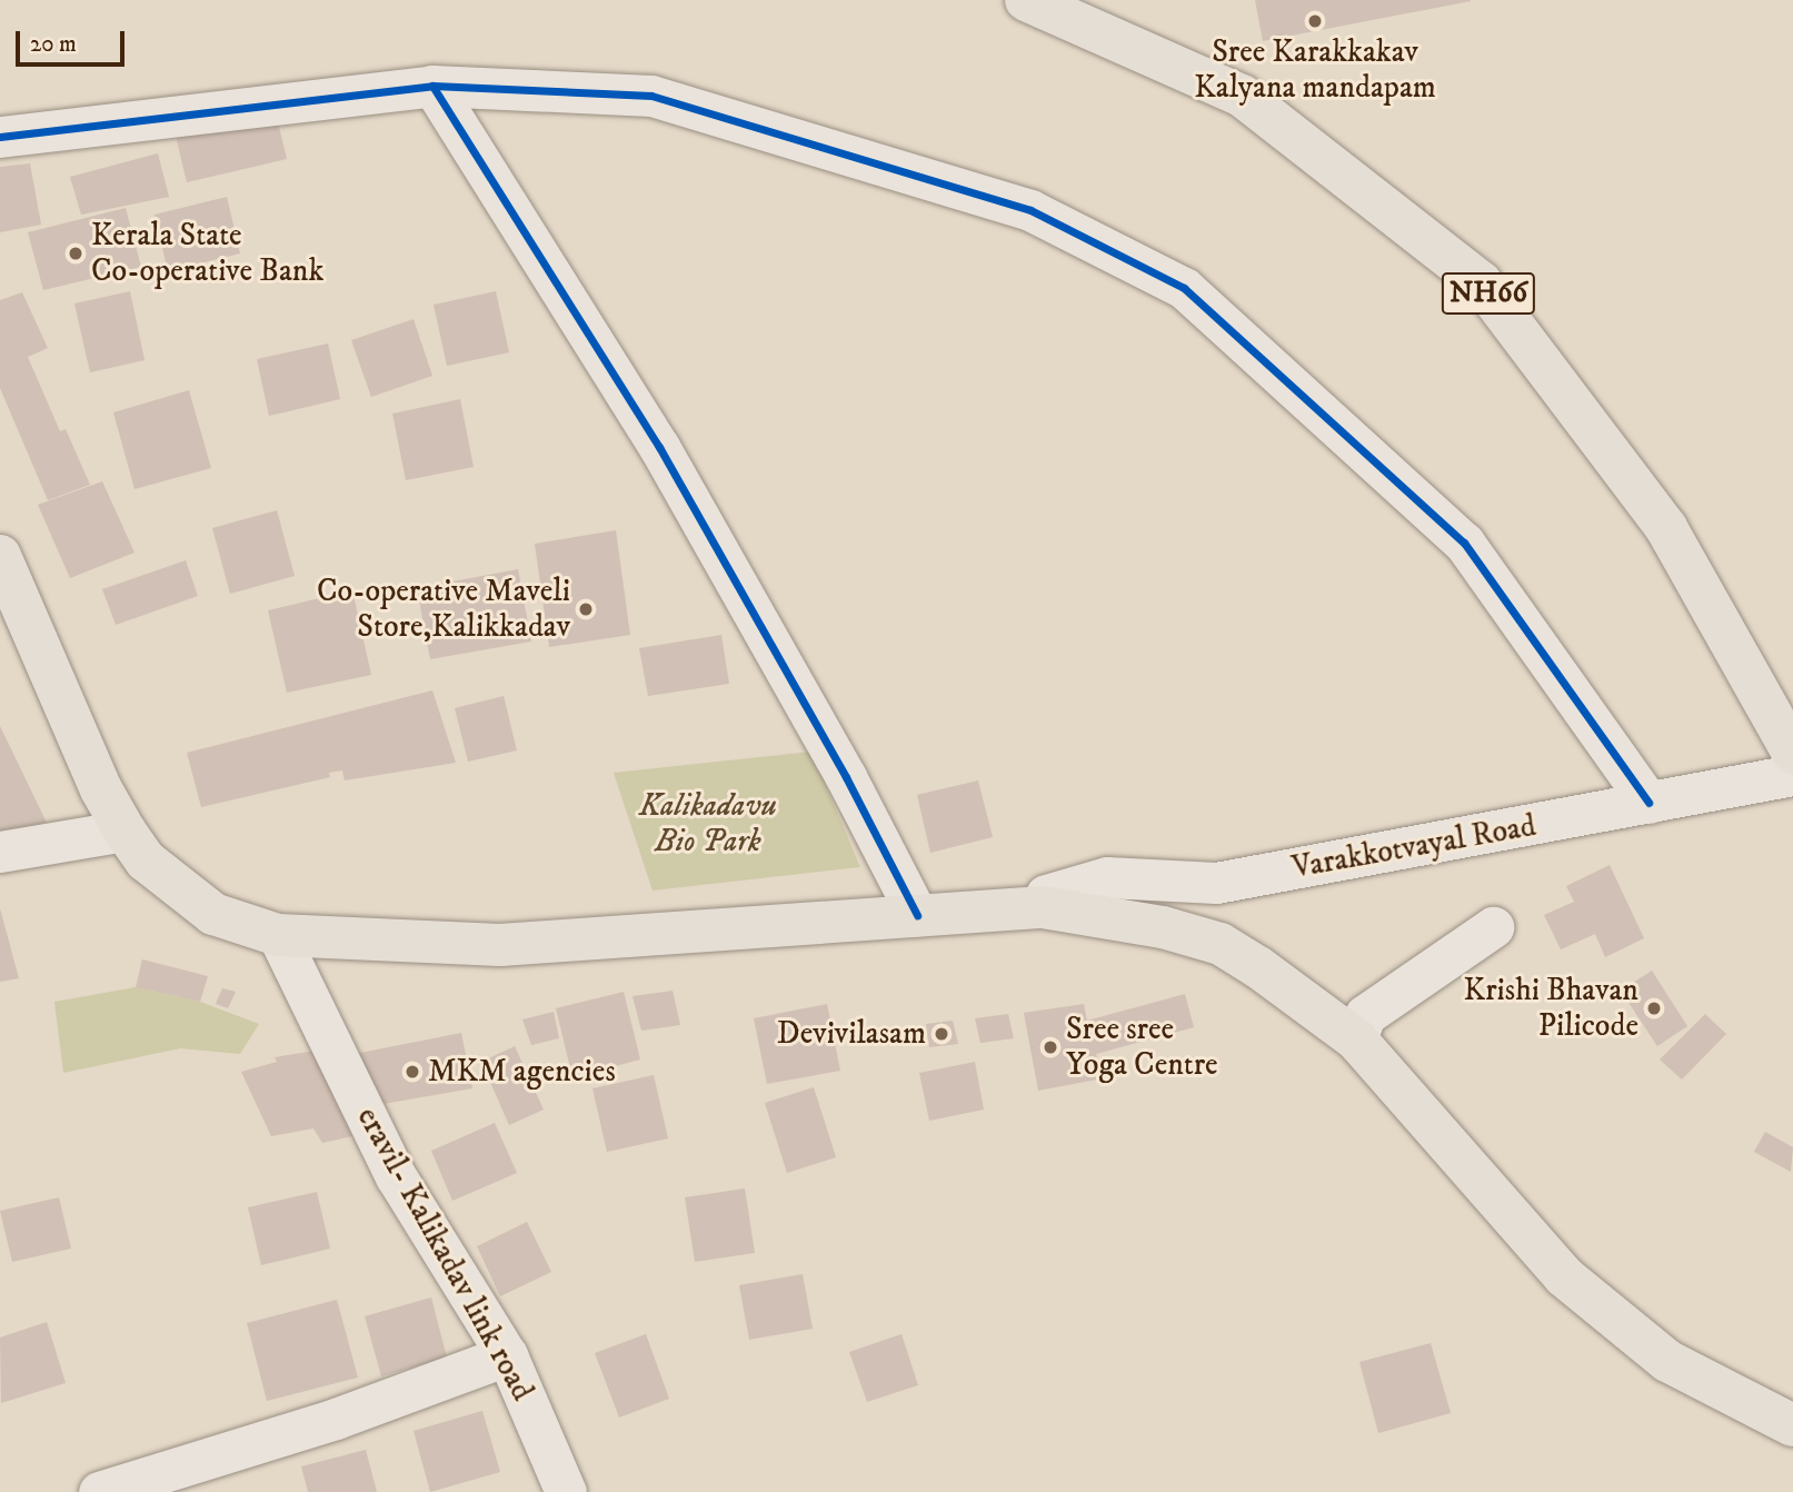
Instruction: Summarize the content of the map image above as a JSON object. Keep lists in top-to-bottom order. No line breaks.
{"streets":{"highway":["NH66"],"street":["Varakkotvayal Road","eravil- Kalikadav link road"]},"parks":["Kalikadavu Bio Park"],"places":["Sree Karakkakav Kalyana mandapam","Kerala State Co-operative Bank","Co-operative Maveli Store,Kalikkadav","Krishi Bhavan Pilicode","Devivilasam","Sree sree Yoga Centre","MKM agencies"],"scale_bar":"20 m"}
